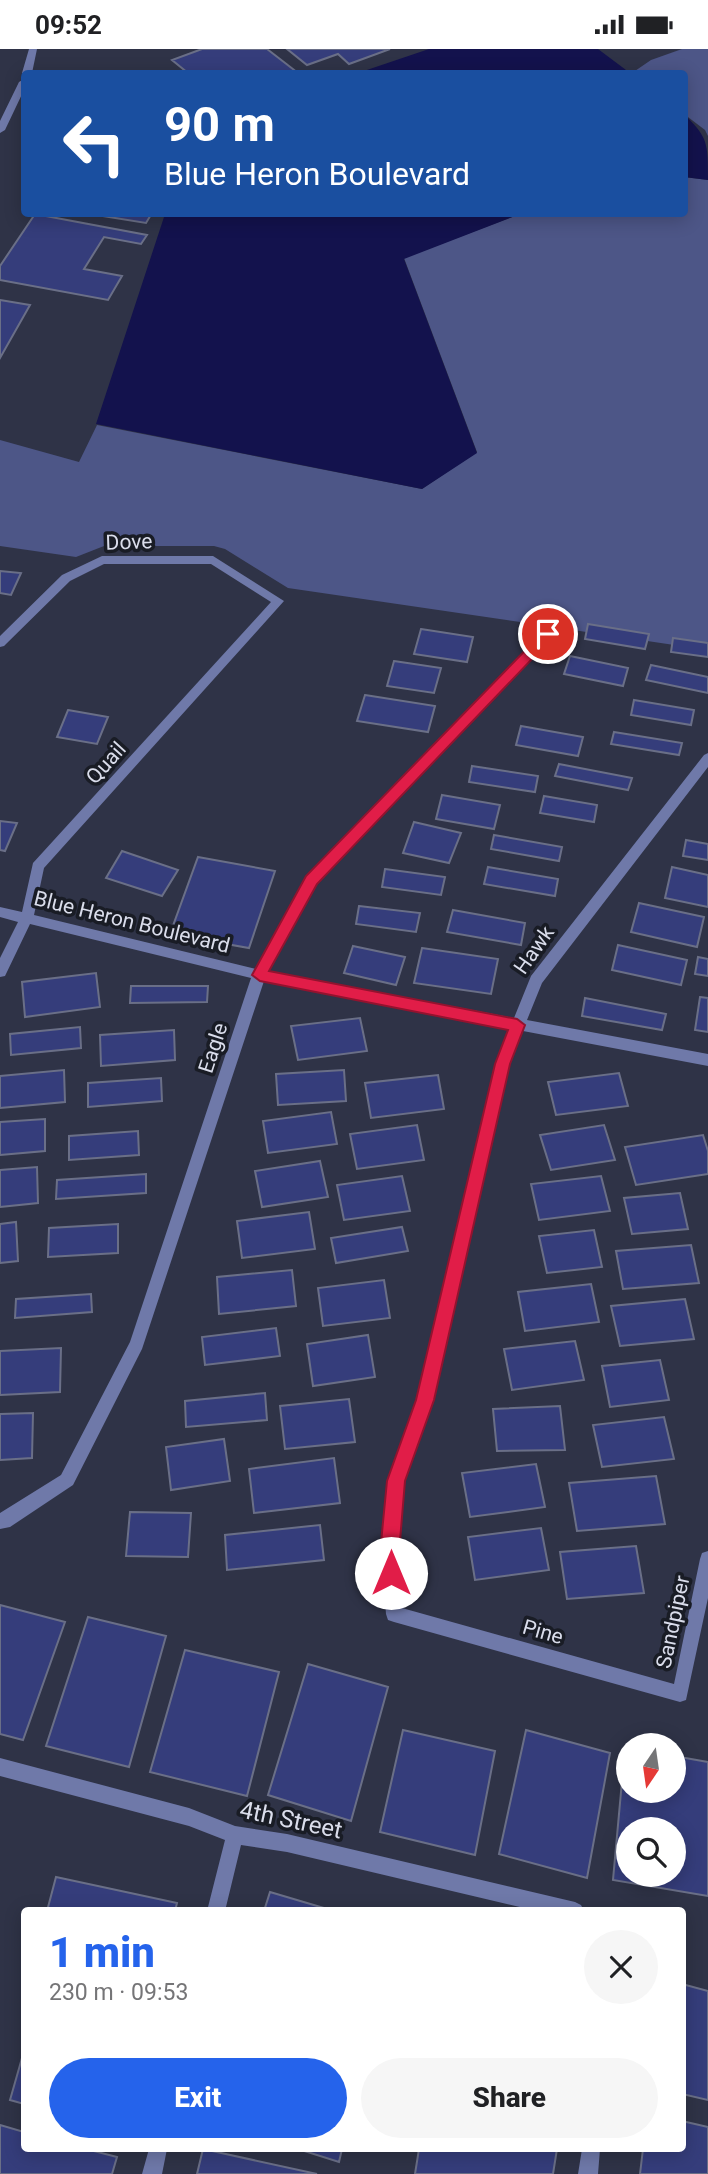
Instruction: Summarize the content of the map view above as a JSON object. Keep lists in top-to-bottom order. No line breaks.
{"streets":{"street":["Dove","Quail","Blue Heron Boulevard","Hawk","Eagle","Sandpiper","Pine","4th Street"]},"crossings":[["Dove","Quail"],["Quail","Blue Heron Boulevard"],["Blue Heron Boulevard","Hawk"],["Blue Heron Boulevard","Eagle"],["Hawk","Pine"],["Sandpiper","Pine"]],"north":"bottom","page":{"status":"09:52","turn":["90 m","Blue Heron Boulevard"],"heading":["1 min","230 m · 09:53"],"buttons":["Exit","Share"]}}
